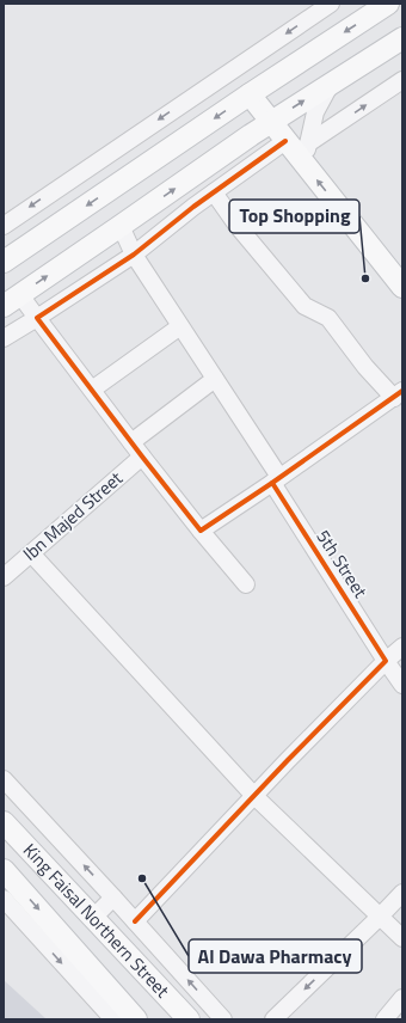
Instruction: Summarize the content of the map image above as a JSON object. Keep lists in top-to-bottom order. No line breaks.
{"streets":{"main road":["King Faisal Northern Street"],"street":["Ibn Majed Street","5th Street"]},"places":["Top Shopping","Al Dawa Pharmacy"]}
